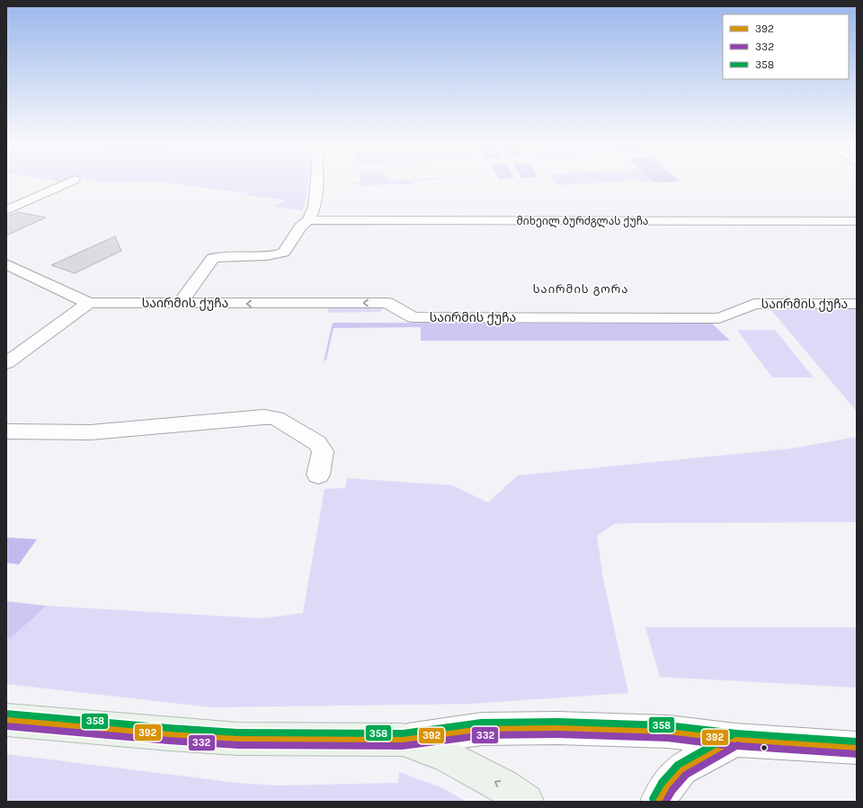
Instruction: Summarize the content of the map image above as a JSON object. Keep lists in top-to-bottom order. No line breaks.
{"streets":{"street":["მიხეილ ბურძგლას ქუჩა","საირმის ქუჩა"]},"one_way":["საირმის ქუჩა"],"districts":["საირმის გორა"],"lines":["transit line 358","transit line 392","transit line 332"],"legend":["392","332","358"]}
